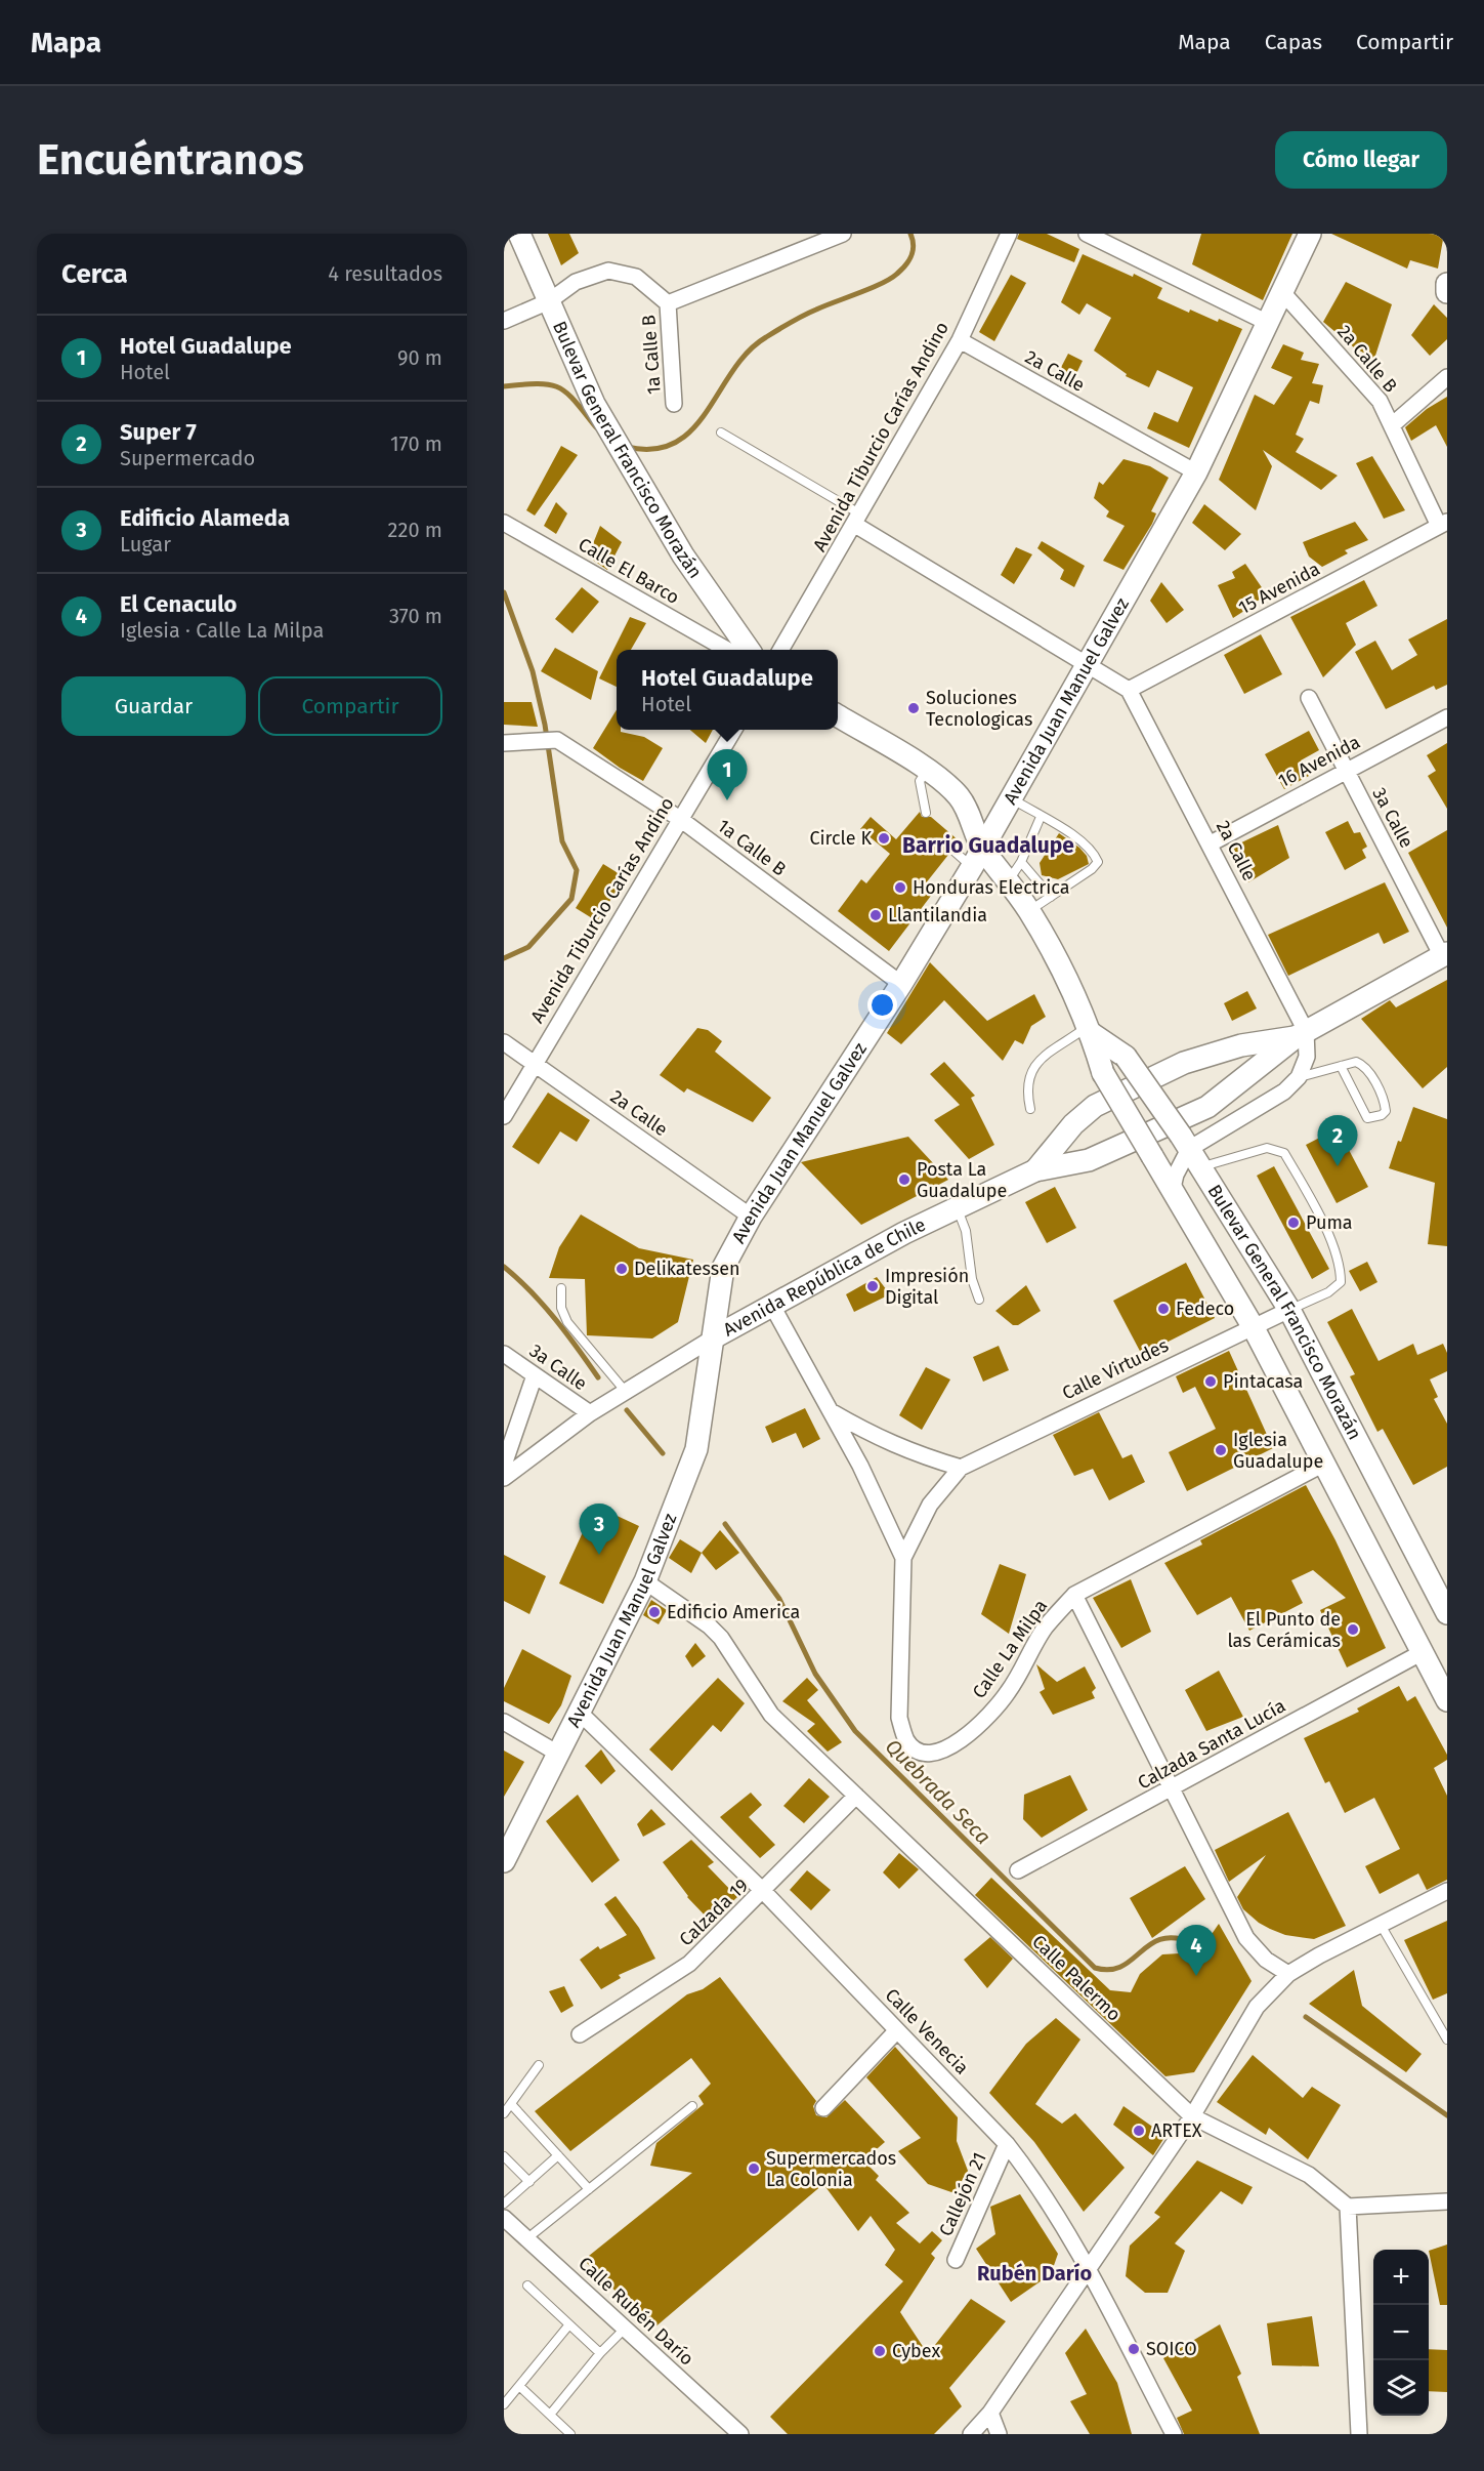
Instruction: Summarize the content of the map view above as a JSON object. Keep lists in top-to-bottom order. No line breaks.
{"streets":{"street":["1a Calle B","2a Calle B","2a Calle","Avenida Tiburcio Carías Andino","Bulevar General Francisco Morazán","Calle El Barco","15 Avenida","Avenida Juan Manuel Galvez","16 Avenida","3a Calle","Avenida República de Chile","Calle Virtudes","Calle La Milpa","Calzada Santa Lucía","Calzada 19","Calle Palermo","Calle Venecia","Callejón 21","Calle Rubén Darío"]},"crossings":[["1a Calle B","Avenida Tiburcio Carías Andino"],["1a Calle B","Avenida Juan Manuel Galvez"],["2a Calle B","15 Avenida"],["2a Calle B","Avenida Juan Manuel Galvez"],["2a Calle","Avenida Tiburcio Carías Andino"],["2a Calle","15 Avenida"],["2a Calle","Avenida Juan Manuel Galvez"],["2a Calle","16 Avenida"],["2a Calle","Avenida República de Chile"],["Bulevar General Francisco Morazán","Avenida Juan Manuel Galvez"],["Bulevar General Francisco Morazán","Calle Virtudes"],["Bulevar General Francisco Morazán","Calzada Santa Lucía"],["Avenida Juan Manuel Galvez","Avenida República de Chile"],["Avenida Juan Manuel Galvez","Calle Palermo"],["Avenida Juan Manuel Galvez","Calle Venecia"],["16 Avenida","3a Calle"],["3a Calle","Avenida República de Chile"],["Avenida República de Chile","Calle La Milpa"],["Calle Virtudes","Calle La Milpa"],["Calle La Milpa","Calzada Santa Lucía"],["Calzada 19","Calle Palermo"],["Calzada 19","Calle Venecia"],["Calle Venecia","Callejón 21"]],"districts":["Barrio Guadalupe","Rubén Darío"],"water":["Quebrada Seca"],"places":["Soluciones Tecnologicas","Circle K","Honduras Electrica","Llantilandia","Posta La Guadalupe","Puma","Delikatessen","Impresión Digital","Fedeco","Pintacasa","Iglesia Guadalupe","Edificio America","El Punto de las Cerámicas","ARTEX","Supermercados La Colonia","SOICO","Cybex"],"page":{"header":"Mapa","nav":["Mapa","Capas","Compartir"],"buttons":["Cómo llegar",["Guardar","Compartir"]],"title":"Encuéntranos","heading":["Cerca","4 resultados"],"list":[{"mark":"1","name":"Hotel Guadalupe","note":"Hotel","value":"90 m"},{"mark":"2","name":"Super 7","note":"Supermercado","value":"170 m"},{"mark":"3","name":"Edificio Alameda","note":"Lugar","value":"220 m"},{"mark":"4","name":"El Cenaculo","note":"Iglesia · Calle La Milpa","value":"370 m"}],"popup":["Hotel Guadalupe","Hotel"],"pins":["1","2","3","4"],"map_buttons":["+","−"]}}
